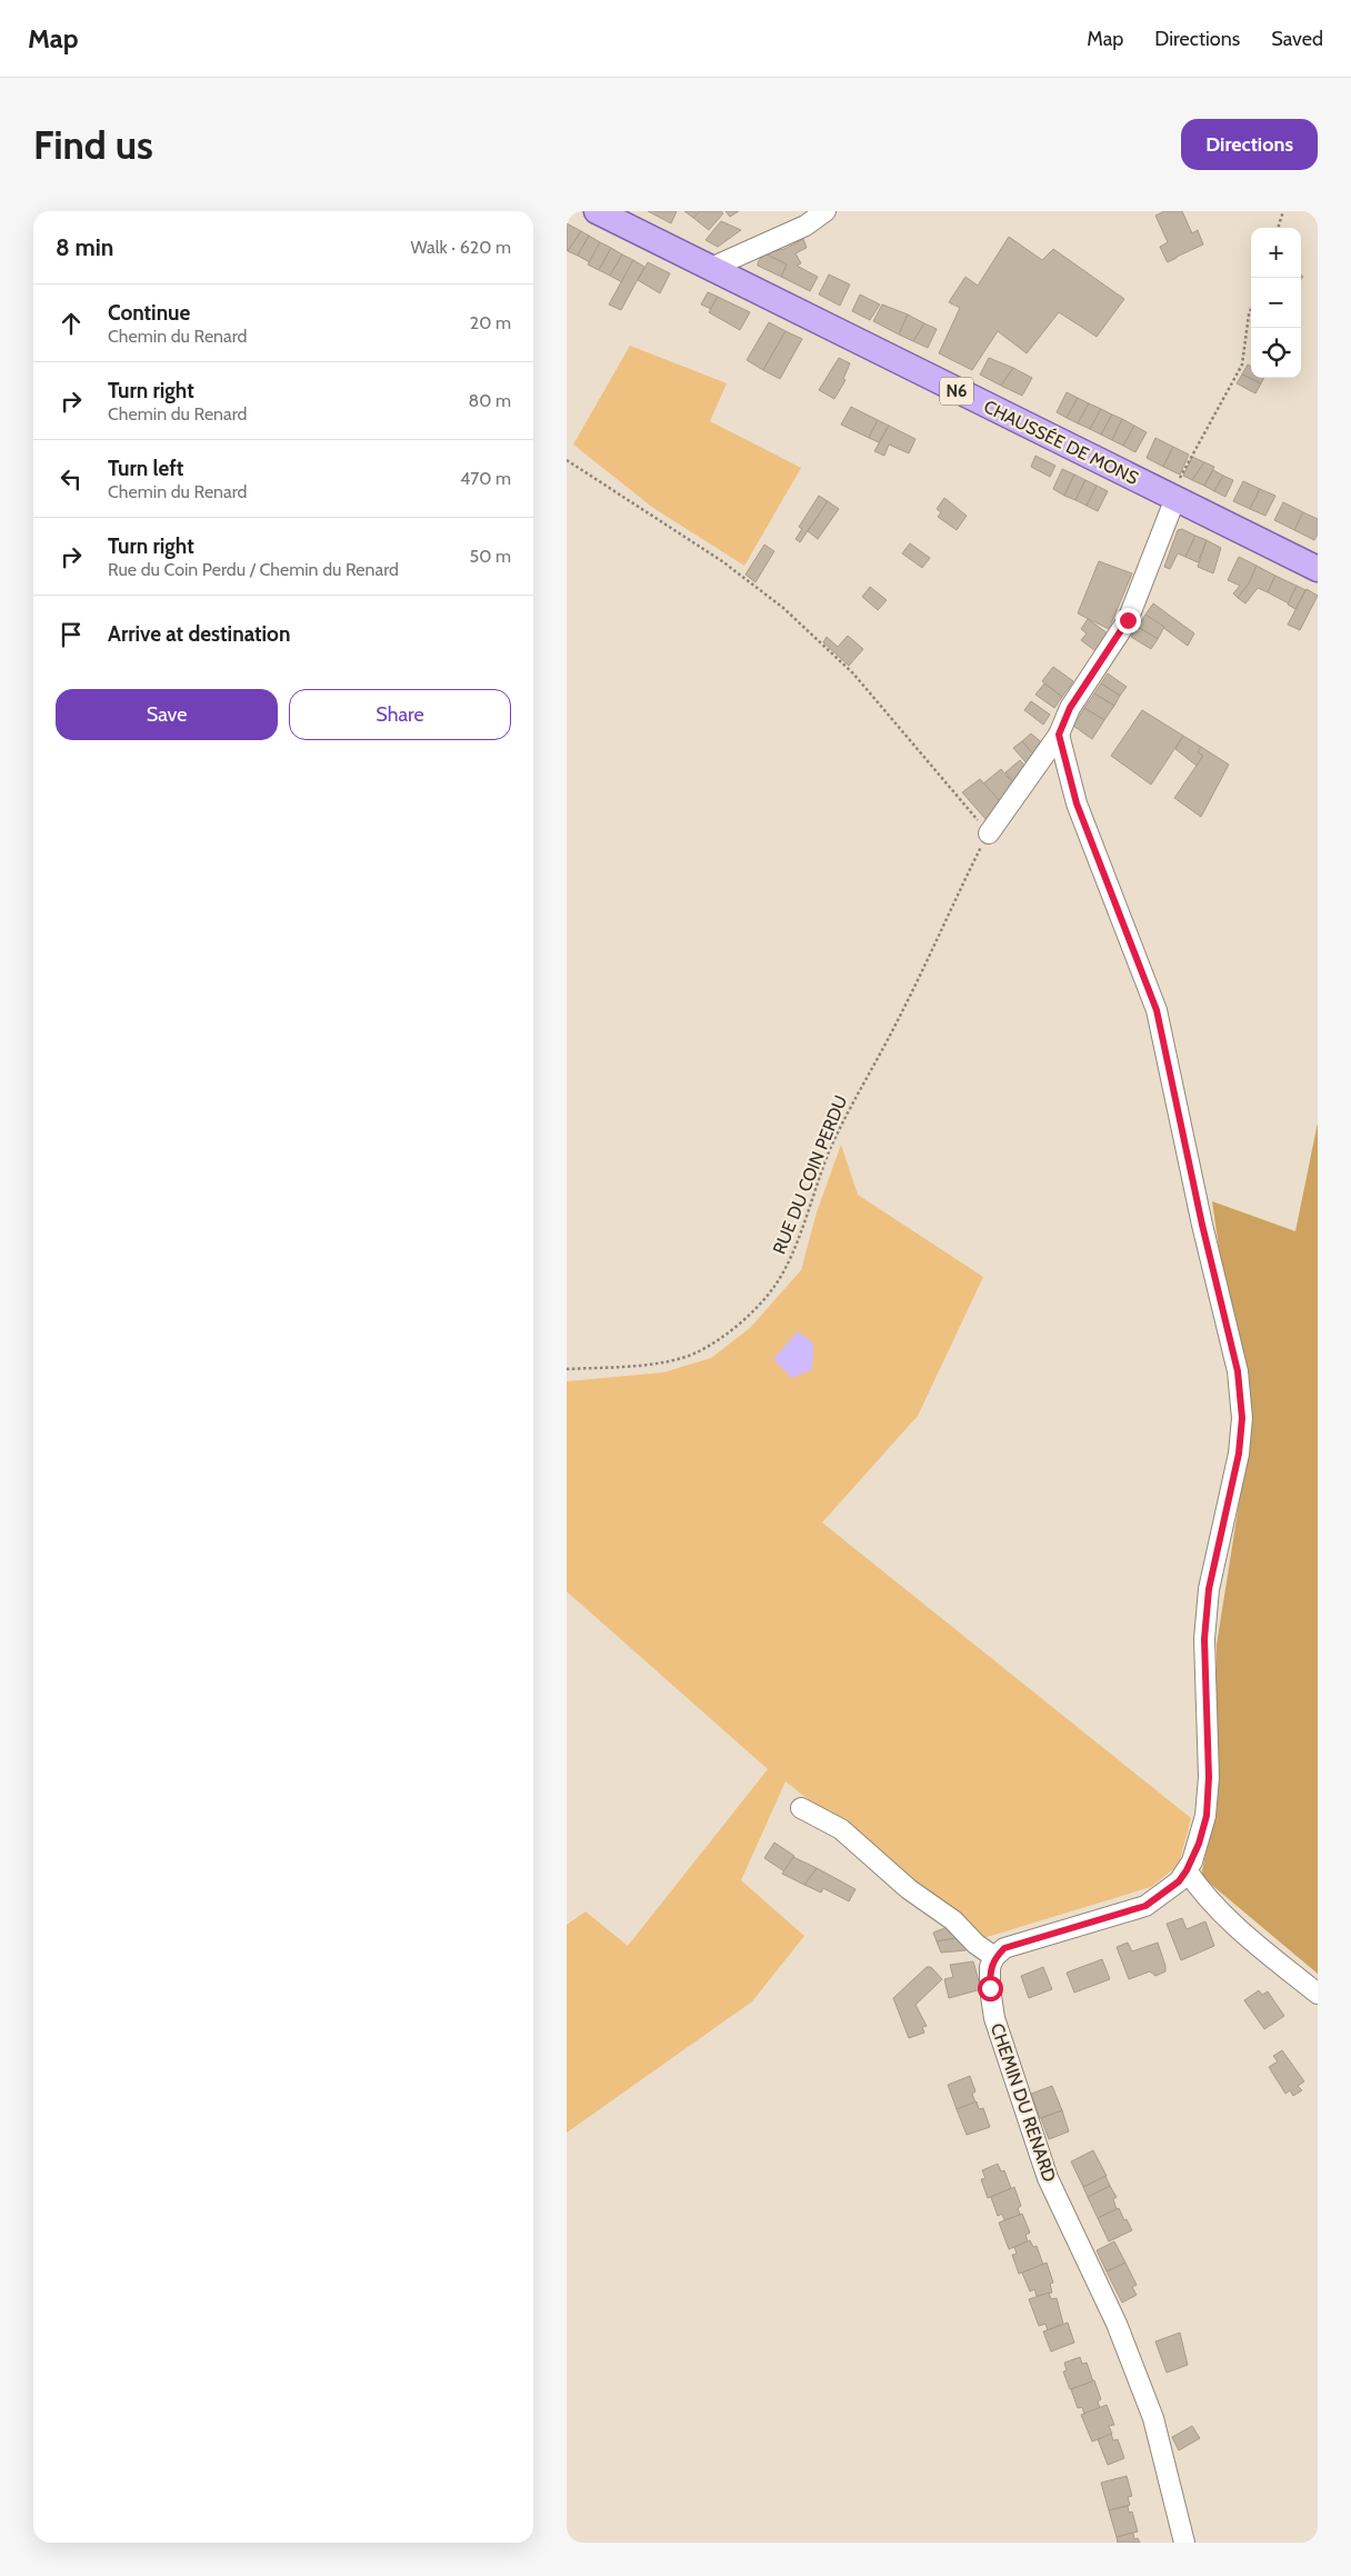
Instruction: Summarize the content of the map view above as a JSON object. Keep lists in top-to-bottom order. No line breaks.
{"streets":{"main road":["N6","CHAUSSÉE DE MONS"],"street":["CHEMIN DU RENARD"],"path":["RUE DU COIN PERDU"]},"page":{"header":"Map","nav":["Map","Directions","Saved"],"buttons":["Directions",["Save","Share"]],"title":"Find us","heading":["8 min","Walk · 620 m"],"map_buttons":["+","−"],"list":[["Continue","Chemin du Renard","20 m"],["Turn right","Chemin du Renard","80 m"],["Turn left","Chemin du Renard","470 m"],["Turn right","Rue du Coin Perdu / Chemin du Renard","50 m"],"Arrive at destination"]}}
